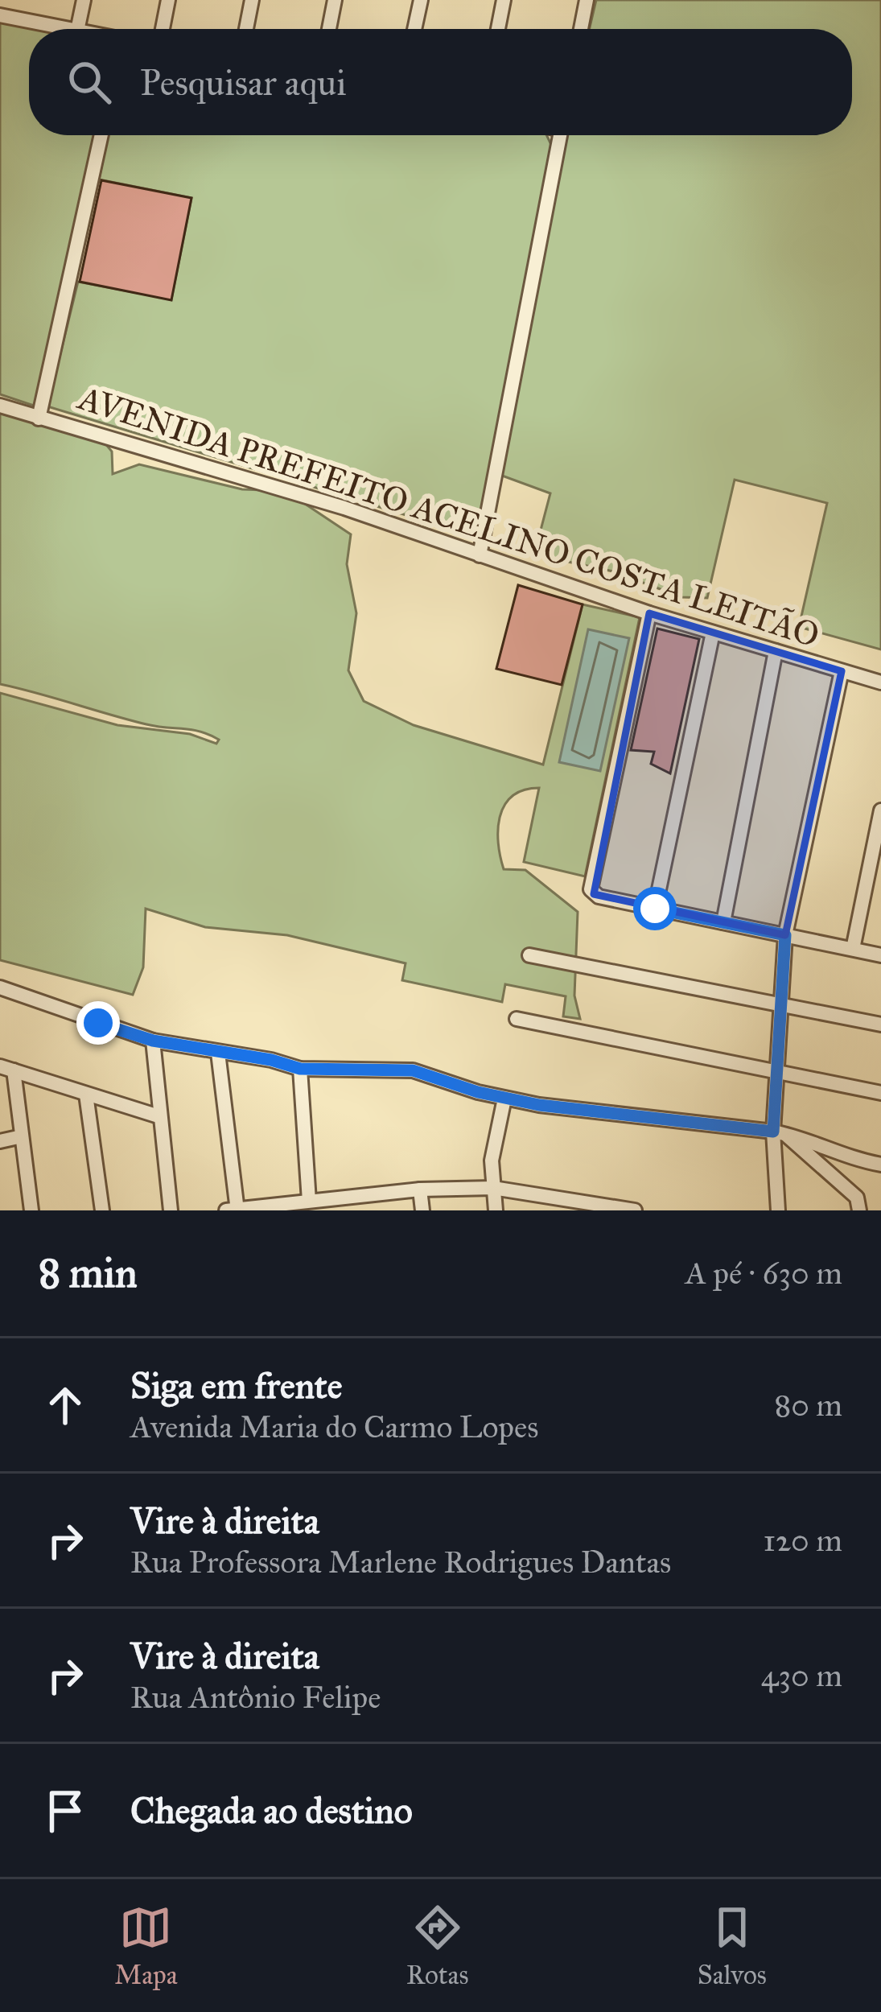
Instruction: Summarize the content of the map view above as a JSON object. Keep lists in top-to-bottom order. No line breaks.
{"streets":{"street":["AVENIDA PREFEITO ACELINO COSTA LEITÃO"]},"page":{"search":"Pesquisar aqui","heading":["8 min","A pé · 630 m"],"list":[["Siga em frente","Avenida Maria do Carmo Lopes","80 m"],["Vire à direita","Rua Professora Marlene Rodrigues Dantas","120 m"],["Vire à direita","Rua Antônio Felipe","430 m"],"Chegada ao destino"],"nav":["Mapa","Rotas","Salvos"]}}
